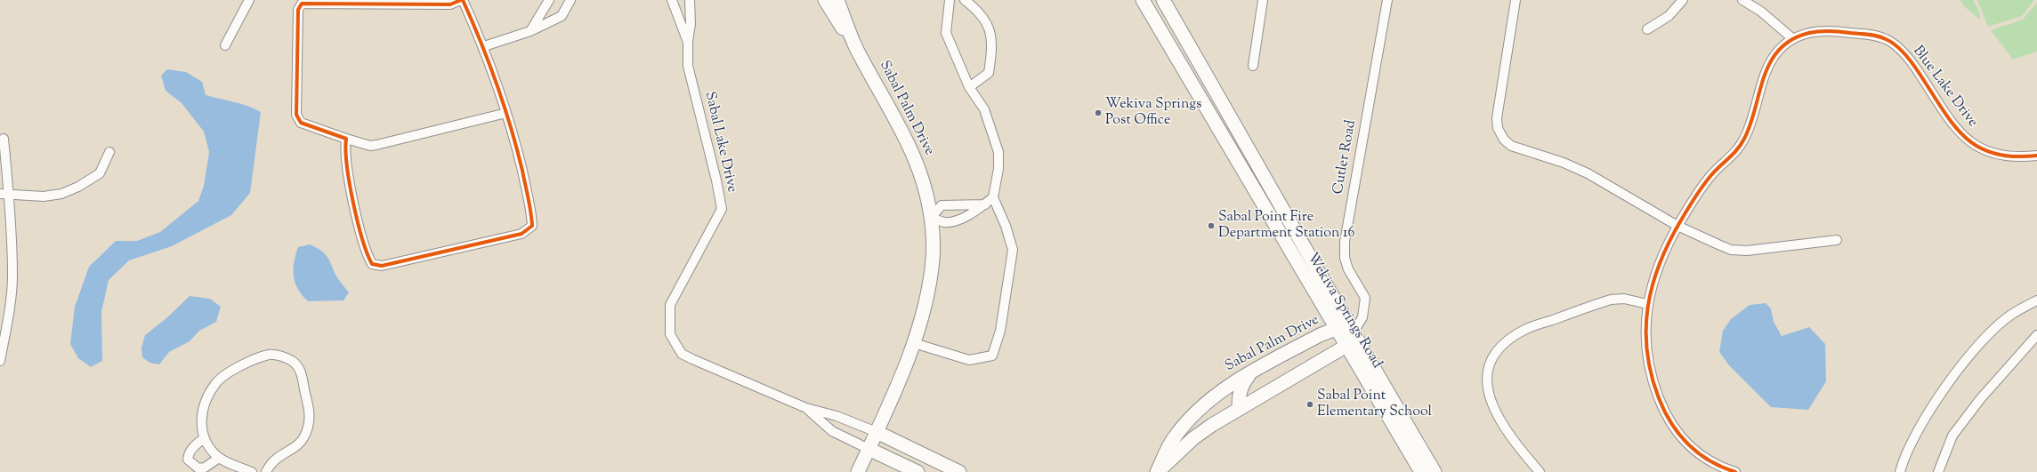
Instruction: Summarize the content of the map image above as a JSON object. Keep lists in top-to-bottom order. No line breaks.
{"streets":{"street":["Blue Lake Drive","Sabal Palm Drive","Sabal Lake Drive","Cutler Road","Wekiva Springs Road"]},"crossings":[["Sabal Palm Drive","Sabal Lake Drive"],["Sabal Palm Drive","Cutler Road"],["Sabal Palm Drive","Wekiva Springs Road"],["Cutler Road","Wekiva Springs Road"]],"places":["Wekiva Springs Post Office","Sabal Point Fire Department Station 16","Sabal Point Elementary School"]}
